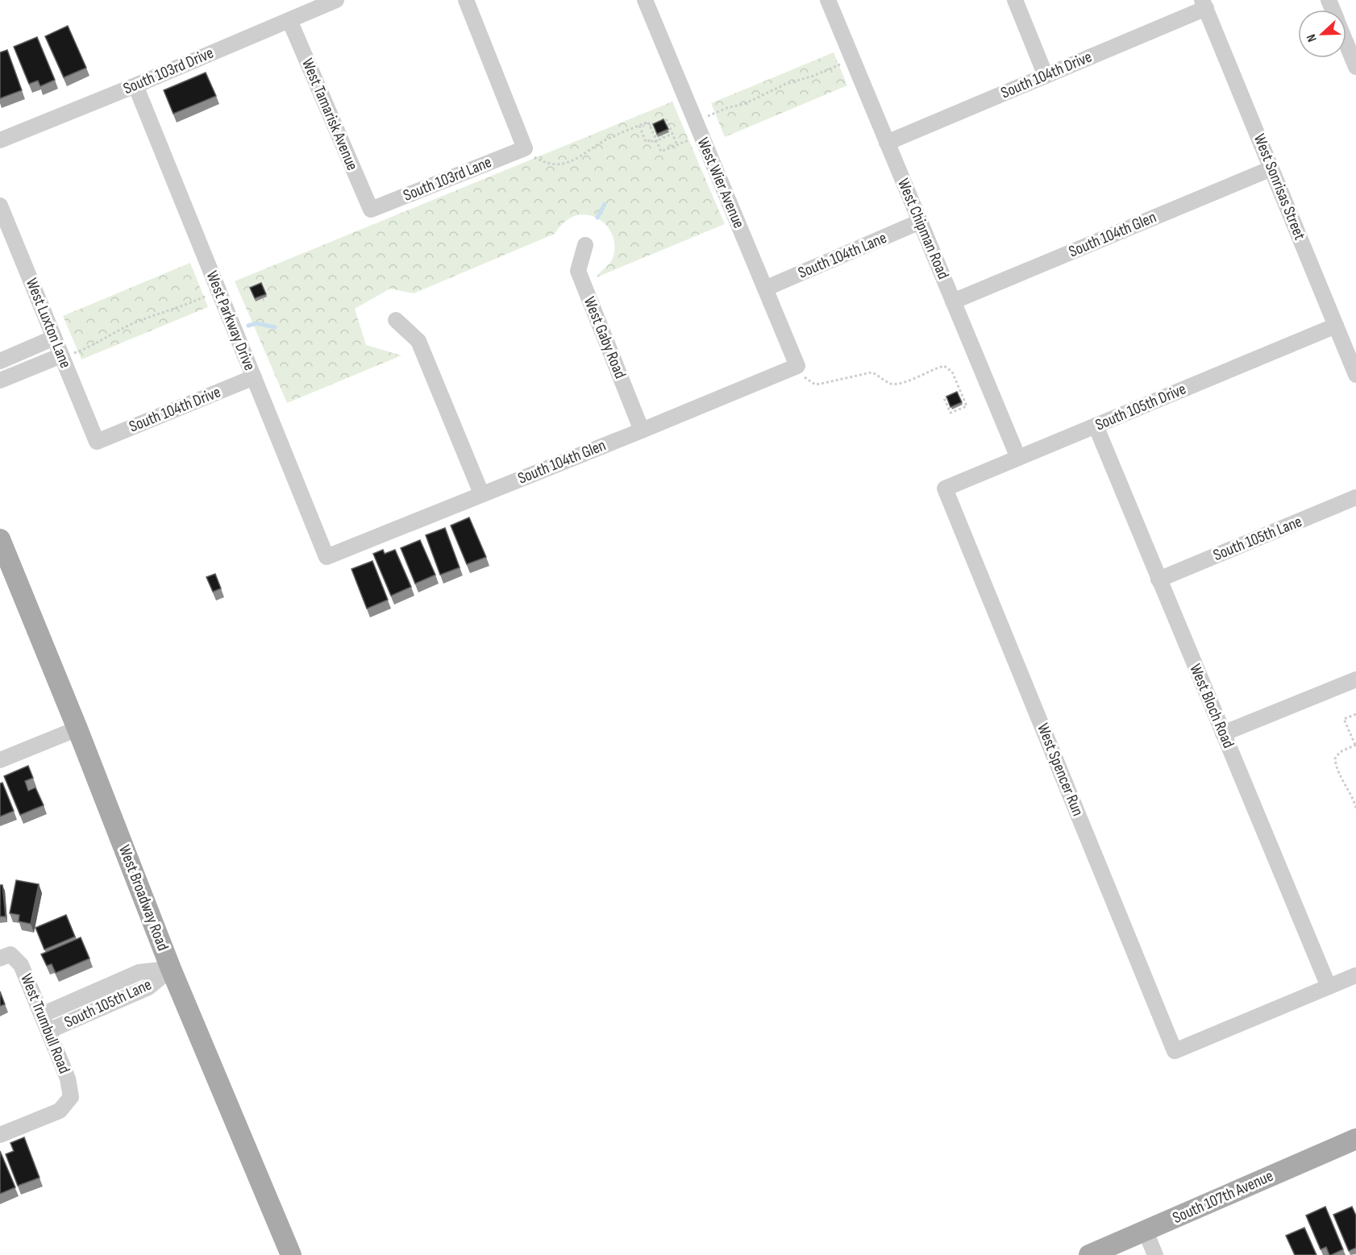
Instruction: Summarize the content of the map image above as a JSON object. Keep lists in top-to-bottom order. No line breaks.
{"streets":{"main road":["West Broadway Road","South 107th Avenue"],"street":["South 103rd Drive","South 104th Drive","West Tamarisk Avenue","South 103rd Lane","West Wier Avenue","West Sonrisas Street","West Chipman Road","South 104th Glen","South 104th Lane","West Parkway Drive","West Luxton Lane","West Gaby Road","South 105th Drive","South 105th Lane","West Bloch Road","West Spencer Run","West Trumbull Road"]},"crossings":[["South 103rd Drive","West Tamarisk Avenue"],["South 103rd Drive","West Parkway Drive"],["South 104th Drive","West Sonrisas Street"],["South 104th Drive","West Chipman Road"],["South 104th Drive","West Parkway Drive"],["South 104th Drive","West Luxton Lane"],["West Tamarisk Avenue","South 103rd Lane"],["West Wier Avenue","South 104th Glen"],["West Wier Avenue","South 104th Lane"],["West Sonrisas Street","South 104th Glen"],["West Sonrisas Street","South 105th Drive"],["West Chipman Road","South 104th Glen"],["West Chipman Road","South 104th Lane"],["West Chipman Road","South 105th Drive"],["South 104th Glen","West Parkway Drive"],["South 104th Glen","West Gaby Road"],["South 105th Drive","West Bloch Road"],["South 105th Drive","West Spencer Run"],["South 105th Lane","West Bloch Road"],["South 105th Lane","West Broadway Road"],["South 105th Lane","West Trumbull Road"],["West Bloch Road","West Spencer Run"]],"north":"left"}
